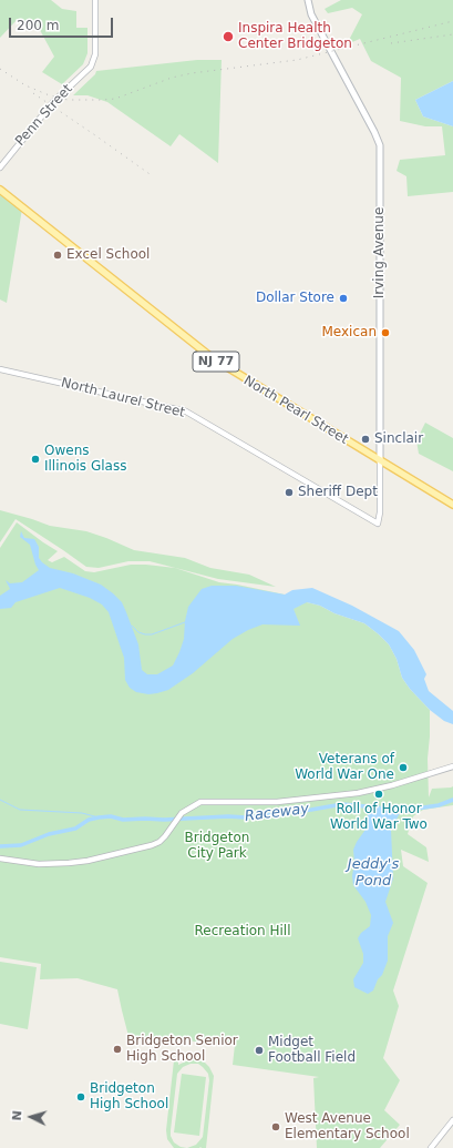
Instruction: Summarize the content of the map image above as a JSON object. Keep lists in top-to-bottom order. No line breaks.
{"streets":{"main road":["Irving Avenue","NJ 77","North Pearl Street"],"street":["Penn Street","North Laurel Street"]},"crossings":[["Irving Avenue","North Laurel Street"],["Irving Avenue","North Pearl Street"]],"water":["Raceway","Jeddy's Pond"],"parks":["Bridgeton City Park","Recreation Hill"],"places":["Inspira Health Center Bridgeton","Excel School","Dollar Store","Mexican","Sinclair","Owens Illinois Glass","Sheriff Dept","Veterans of World War One","Roll of Honor World War Two","Bridgeton Senior High School","Midget Football Field","Bridgeton High School","West Avenue Elementary School"],"scale_bar":"200 m","north":"left"}
